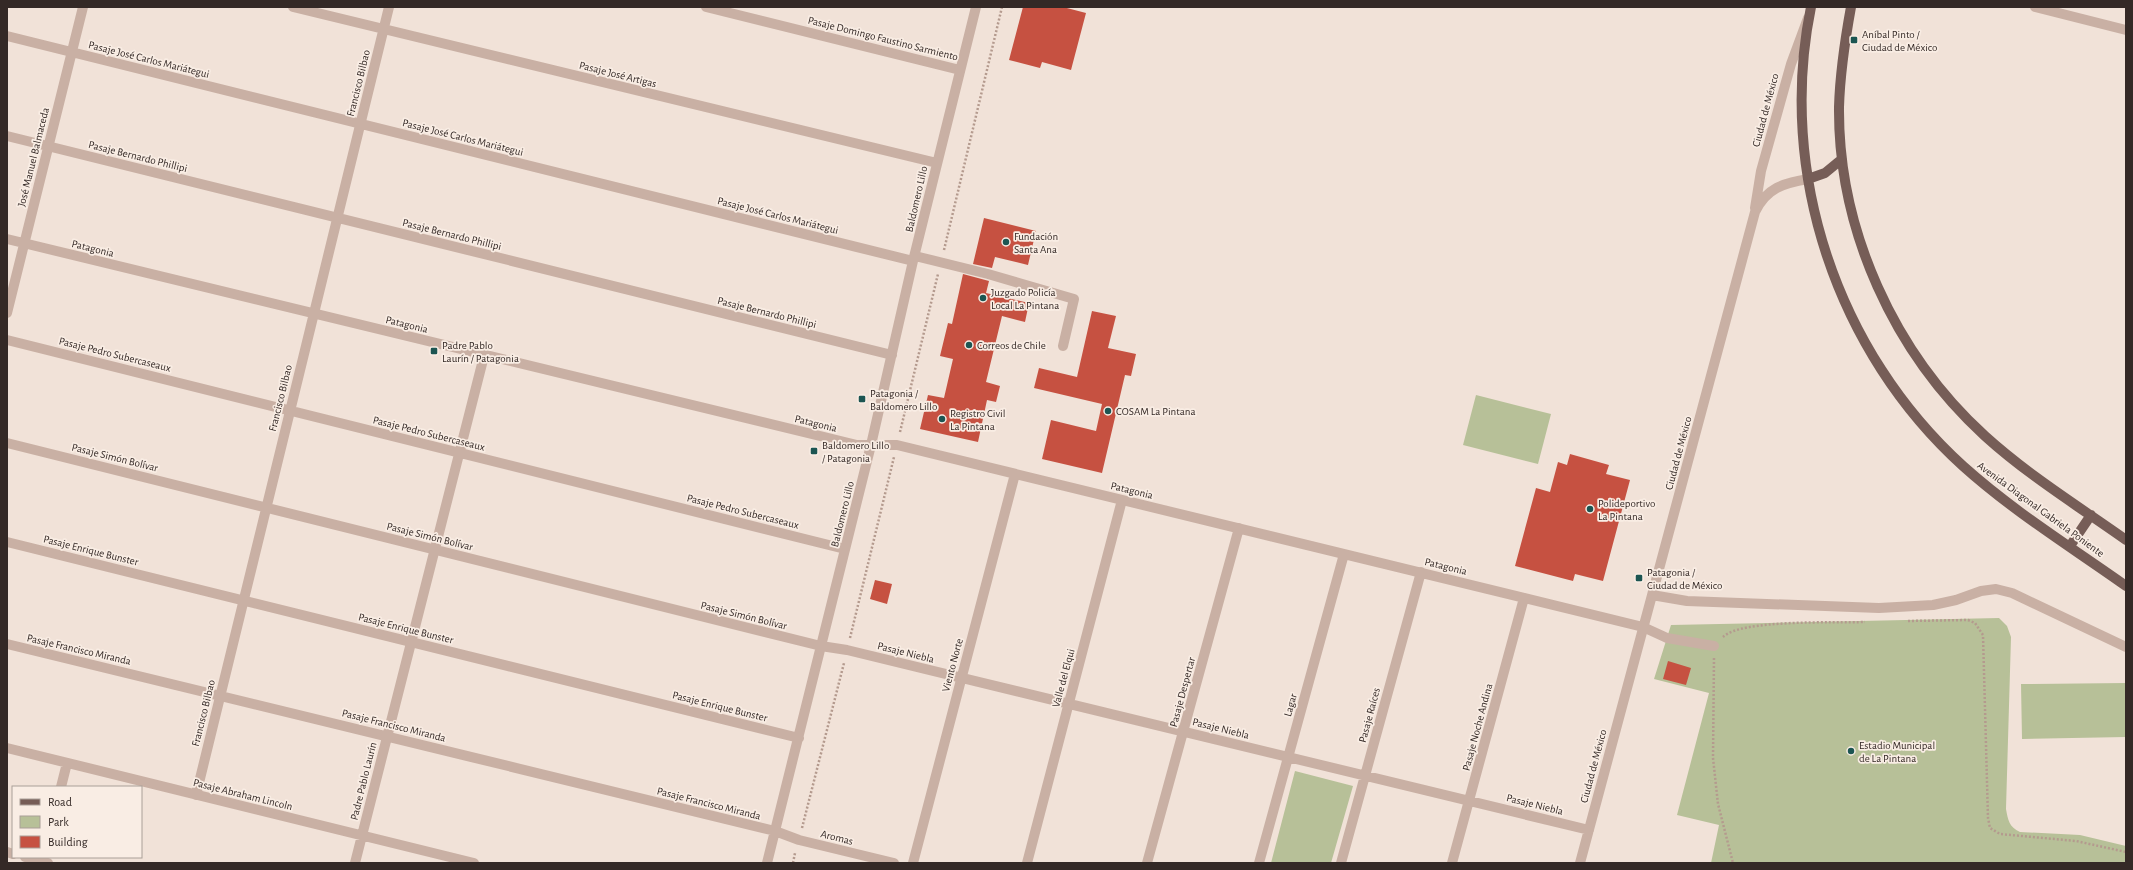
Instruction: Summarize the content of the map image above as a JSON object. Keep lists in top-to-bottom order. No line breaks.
{"streets":{"main road":["Avenida Diagonal Gabriela Poniente"],"street":["Pasaje Domingo Faustino Sarmiento","Pasaje José Carlos Mariátegui","Pasaje José Artigas","Francisco Bilbao","Ciudad de México","Pasaje Bernardo Phillipi","José Manuel Balmaceda","Baldomero Lillo","Patagonia","Pasaje Pedro Subercaseaux","Pasaje Simón Bolívar","Pasaje Enrique Bunster","Pasaje Francisco Miranda","Pasaje Niebla","Viento Norte","Valle del Elqui","Pasaje Despertar","Lagar","Pasaje Raíces","Pasaje Noche Andina","Padre Pablo Laurín","Pasaje Abraham Lincoln","Aromas"]},"crossings":[["Pasaje Domingo Faustino Sarmiento","Baldomero Lillo"],["Pasaje José Carlos Mariátegui","Francisco Bilbao"],["Pasaje José Carlos Mariátegui","José Manuel Balmaceda"],["Pasaje José Carlos Mariátegui","Baldomero Lillo"],["Pasaje José Artigas","Francisco Bilbao"],["Pasaje José Artigas","Baldomero Lillo"],["Francisco Bilbao","Pasaje Bernardo Phillipi"],["Francisco Bilbao","Patagonia"],["Francisco Bilbao","Pasaje Pedro Subercaseaux"],["Francisco Bilbao","Pasaje Simón Bolívar"],["Francisco Bilbao","Pasaje Enrique Bunster"],["Francisco Bilbao","Pasaje Francisco Miranda"],["Francisco Bilbao","Pasaje Abraham Lincoln"],["Ciudad de México","Patagonia"],["Ciudad de México","Avenida Diagonal Gabriela Poniente"],["Ciudad de México","Pasaje Niebla"],["Pasaje Bernardo Phillipi","José Manuel Balmaceda"],["Pasaje Bernardo Phillipi","Baldomero Lillo"],["José Manuel Balmaceda","Patagonia"],["Baldomero Lillo","Patagonia"],["Baldomero Lillo","Pasaje Pedro Subercaseaux"],["Baldomero Lillo","Pasaje Simón Bolívar"],["Baldomero Lillo","Pasaje Enrique Bunster"],["Baldomero Lillo","Pasaje Francisco Miranda"],["Baldomero Lillo","Aromas"],["Patagonia","Viento Norte"],["Patagonia","Valle del Elqui"],["Patagonia","Pasaje Despertar"],["Patagonia","Lagar"],["Patagonia","Pasaje Raíces"],["Patagonia","Pasaje Noche Andina"],["Patagonia","Padre Pablo Laurín"],["Pasaje Pedro Subercaseaux","Padre Pablo Laurín"],["Pasaje Simón Bolívar","Pasaje Niebla"],["Pasaje Simón Bolívar","Padre Pablo Laurín"],["Pasaje Enrique Bunster","Padre Pablo Laurín"],["Pasaje Francisco Miranda","Padre Pablo Laurín"],["Pasaje Francisco Miranda","Aromas"],["Pasaje Niebla","Viento Norte"],["Pasaje Niebla","Valle del Elqui"],["Pasaje Niebla","Pasaje Despertar"],["Pasaje Niebla","Lagar"],["Pasaje Niebla","Pasaje Raíces"],["Pasaje Niebla","Pasaje Noche Andina"],["Padre Pablo Laurín","Pasaje Abraham Lincoln"]],"places":{"transit":["Aníbal Pinto / Ciudad de México","Padre Pablo Laurín / Patagonia","Patagonia / Baldomero Lillo","Baldomero Lillo / Patagonia","Patagonia / Ciudad de México"],"other":["Fundación Santa Ana","Juzgado Policía Local La Pintana","Correos de Chile","COSAM La Pintana","Registro Civil La Pintana","Polideportivo La Pintana","Estadio Municipal de La Pintana"]},"legend":["Road","Park","Building"]}
